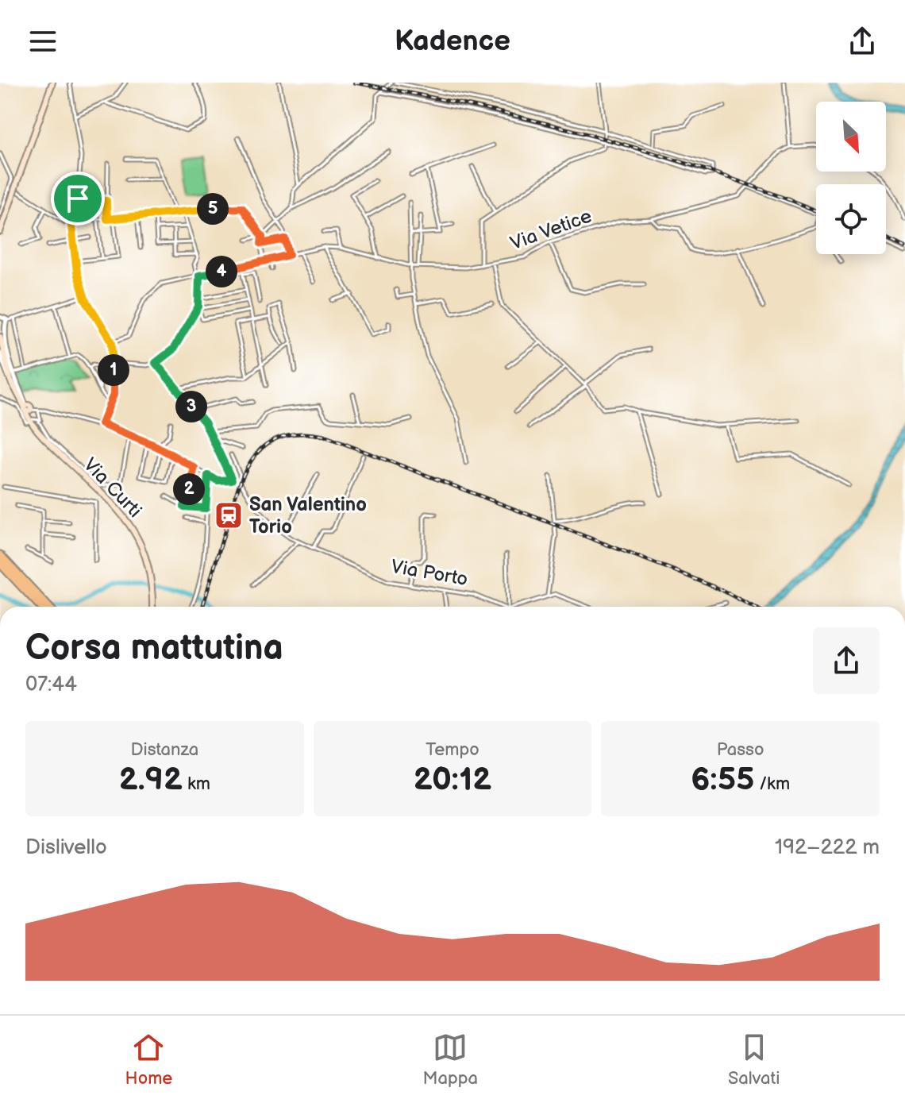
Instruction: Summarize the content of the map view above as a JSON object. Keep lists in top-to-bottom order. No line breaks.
{"streets":{"main road":["Via Curti"],"street":["Via Vetice","Via Porto"]},"places":{"station":["San Valentino Torio"]},"north":"bottom right","page":{"header":"Kadence","pins":["5","4","1","3","2"],"heading":["Corsa mattutina","07:44"],"stats":[["Distanza","2.92 km"],["Tempo","20:12"],["Passo","6:55 /km"]],"chart":["Dislivello","192–222 m"],"tabs":["Home","Mappa","Salvati"]}}
